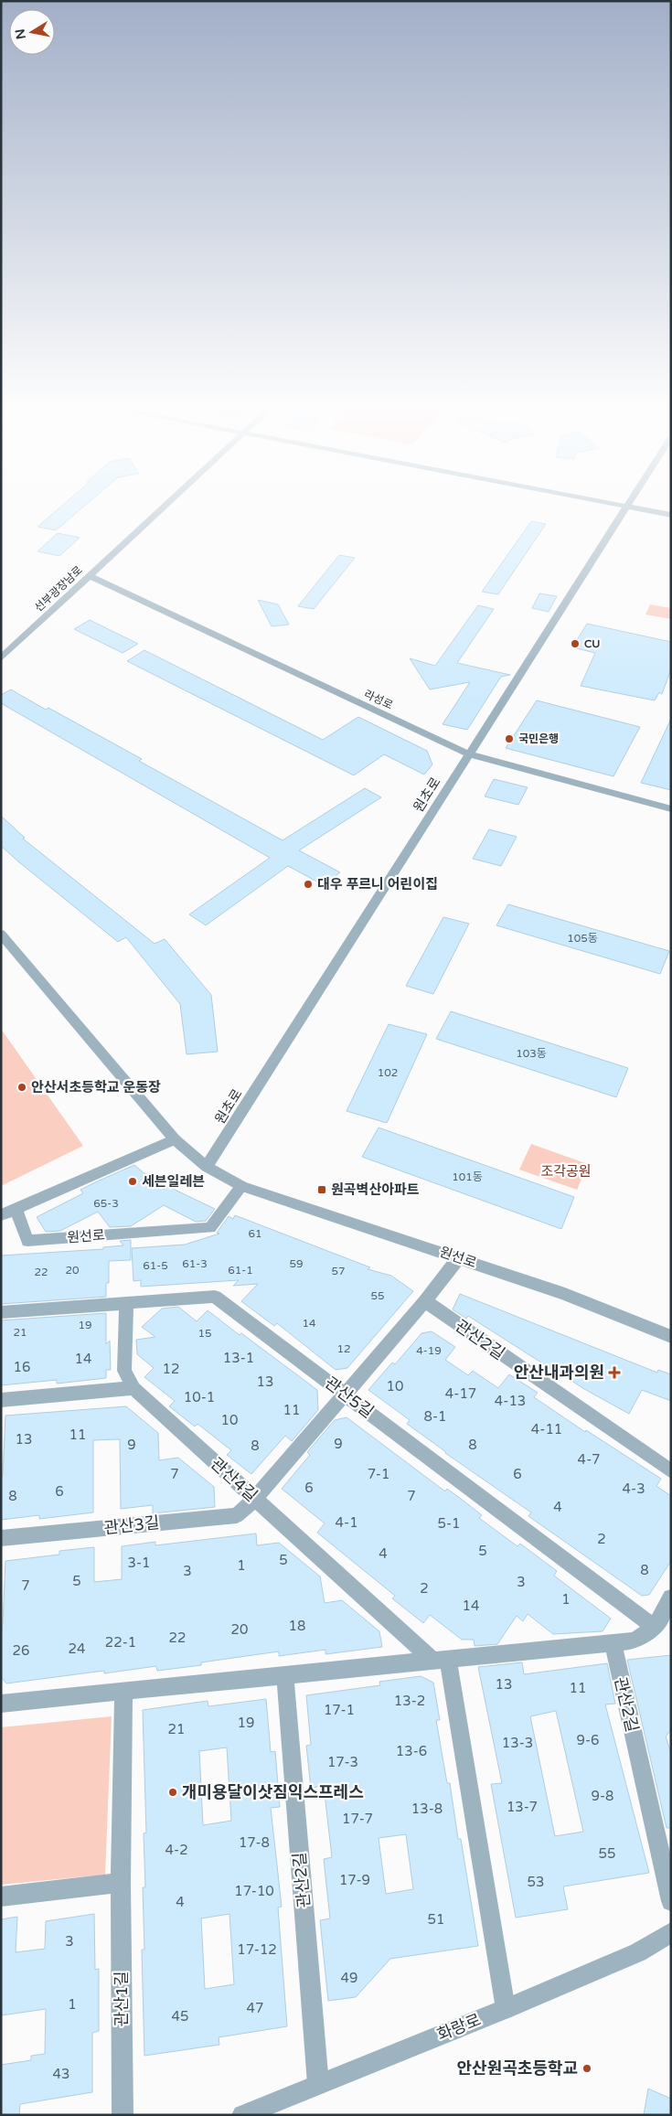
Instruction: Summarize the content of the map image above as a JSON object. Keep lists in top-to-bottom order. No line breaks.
{"streets":{"street":["선부광장남로","라성로","원초로","원선로","관산2길","관산5길","관산4길","관산3길","관산1길","화랑로"]},"crossings":[["선부광장남로","라성로"],["라성로","원초로"],["원초로","원선로"],["관산2길","관산3길"],["관산2길","화랑로"],["관산5길","관산3길"],["관산4길","관산3길"]],"parks":["조각공원"],"places":{"other":["CU","국민은행","대우 푸르니 어린이집","안산서초등학교 운동장","세븐일레븐","개미용달이삿짐익스프레스","안산원곡초등학교"],"transit":["원곡벽산아파트"],"health":["안산내과의원"]},"house_numbers":["105동","103동","102","101동","65-3","61","61-3","59","61-5","20","61-1","57","22","55","14","19","21","15","12","4-19","13-1","14","16","12","13","10","4-17","10-1","4-13","11","8-1","10","4-11","11","13","9","9","8","8","4-7","7","7-1","6","6","4-3","6","8","7","4","4-1","5-1","2","5","4","5","3-1","1","8","3","5","3","7","2","1","14","18","20","22","22-1","24","26","13","11","13-2","17-1","19","21","9-6","13-3","13-6","17-3","9-8","13-7","13-8","17-7","17-8","4-2","55","17-9","53","17-10","4","51","3","17-12","49","1","47","45","43"],"north":"left"}
